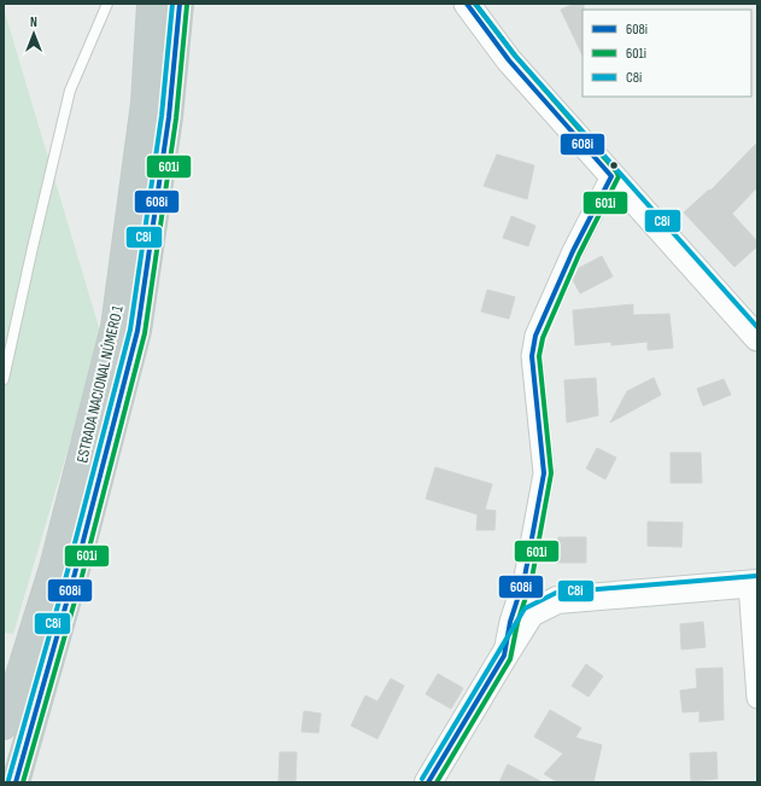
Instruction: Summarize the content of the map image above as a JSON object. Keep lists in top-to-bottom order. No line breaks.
{"streets":{"highway":["ESTRADA NACIONAL NÚMERO 1"]},"lines":["transit line 608i","transit line 601i","transit line C8i"],"legend":["608i","601i","C8i"],"north":"top"}
